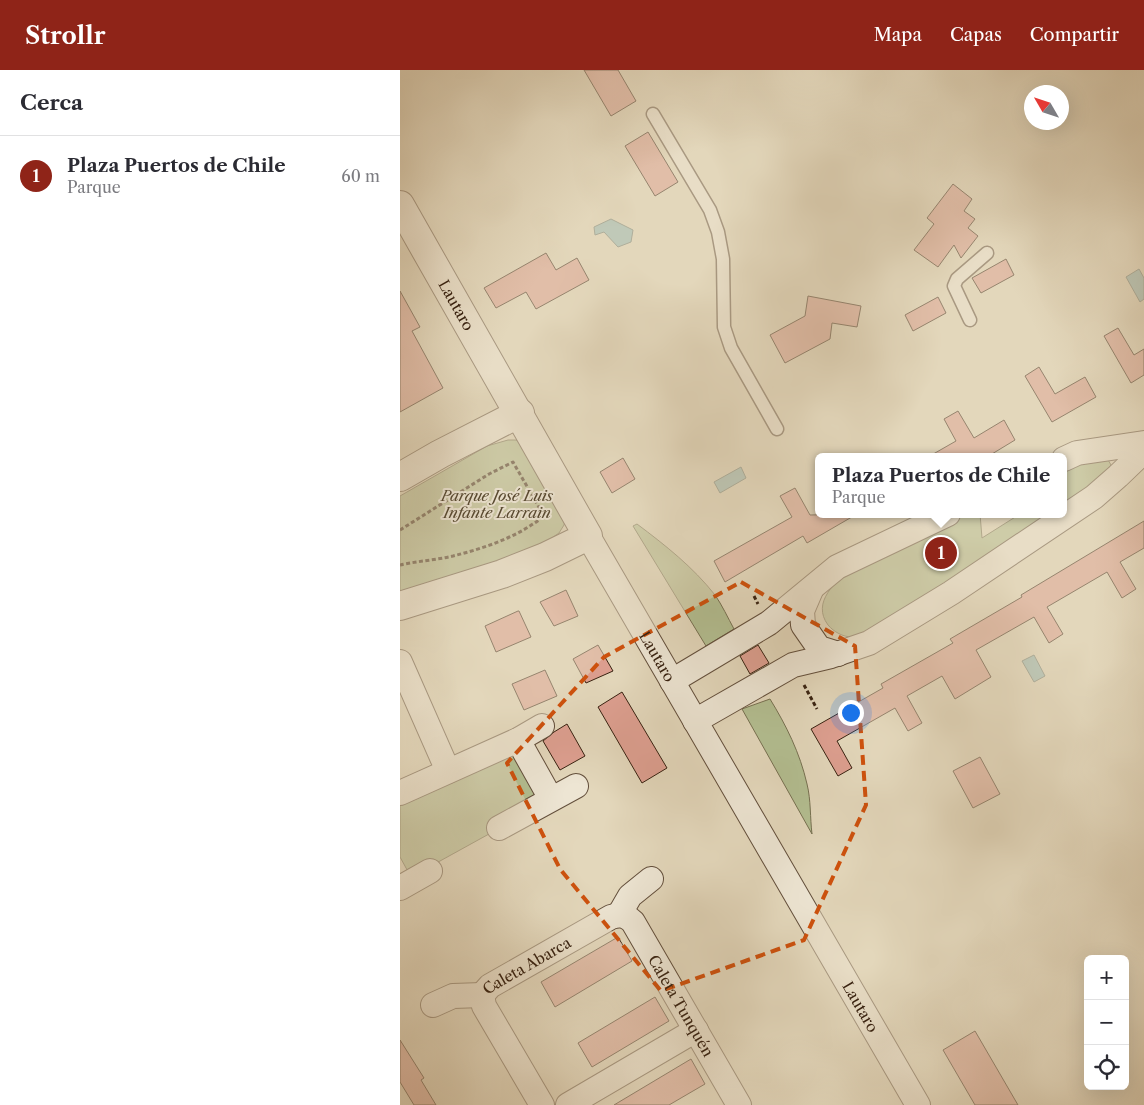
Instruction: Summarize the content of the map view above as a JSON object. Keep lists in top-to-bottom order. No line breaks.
{"streets":{"street":["Lautaro","Caleta Abarca","Caleta Tunquén"]},"crossings":[["Caleta Abarca","Caleta Tunquén"]],"parks":["Parque José Luis Infante Larrain"],"north":"top left","page":{"header":"Strollr","nav":["Mapa","Capas","Compartir"],"heading":"Cerca","list":[{"mark":"1","name":"Plaza Puertos de Chile","note":"Parque","value":"60 m"}],"popup":["Plaza Puertos de Chile","Parque"],"pins":"1","map_buttons":["+","−"]}}
